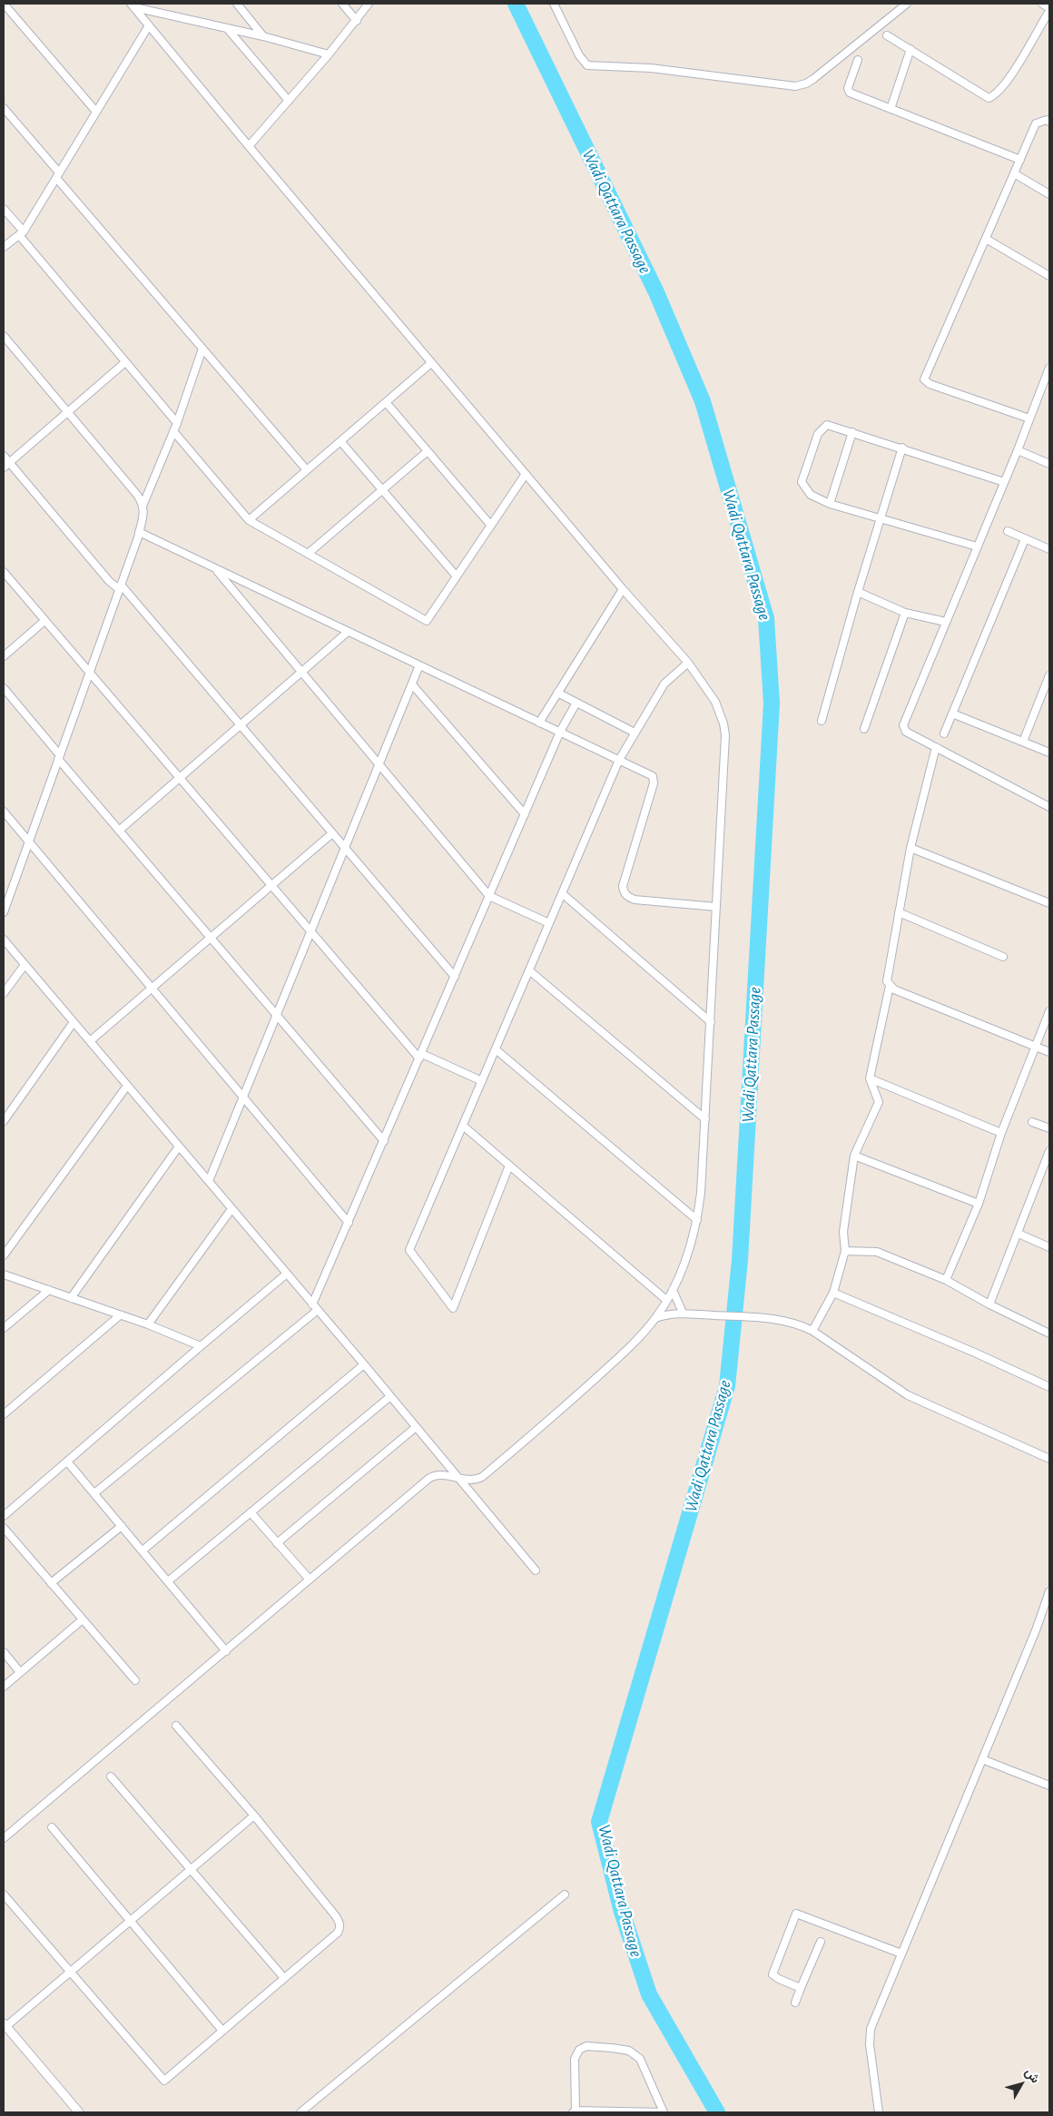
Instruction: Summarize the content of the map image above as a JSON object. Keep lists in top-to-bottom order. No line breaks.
{"water":["Wadi Qattara Passage"],"north":"top right"}
